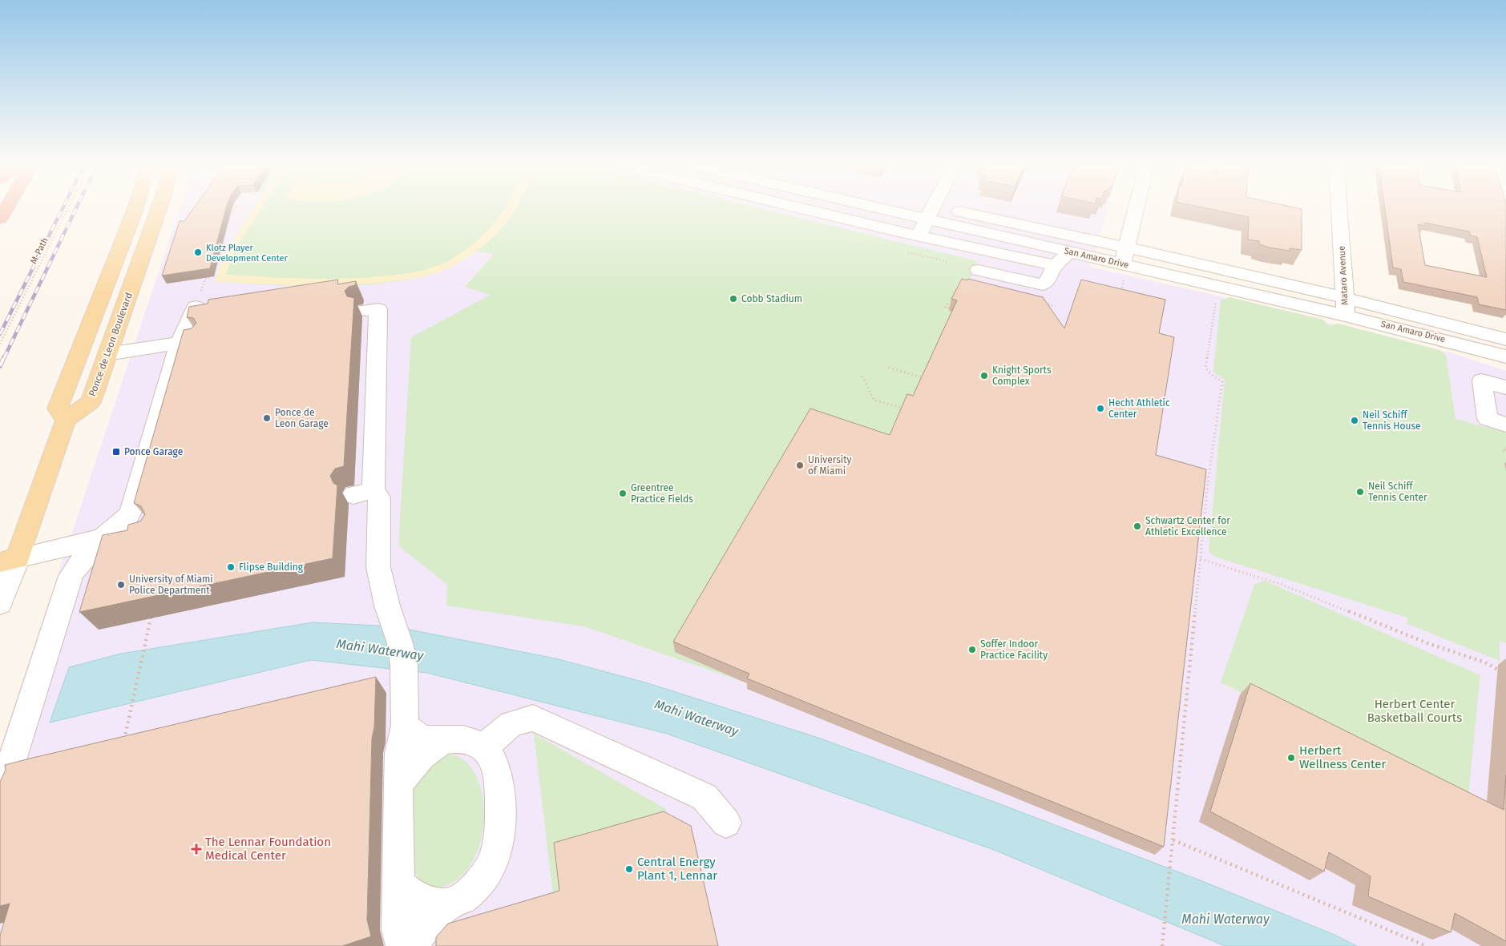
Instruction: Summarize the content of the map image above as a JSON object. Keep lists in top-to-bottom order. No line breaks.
{"streets":{"main road":["Ponce de Leon Boulevard"],"street":["San Amaro Drive","Mataro Avenue"],"path":["M-Path"]},"crossings":[["San Amaro Drive","Mataro Avenue"]],"water":["Mahi Waterway"],"parks":["Herbert Center Basketball Courts"],"places":{"other":["Klotz Player Development Center","Cobb Stadium","Knight Sports Complex","Hecht Athletic Center","Ponce de Leon Garage","Neil Schiff Tennis House","University of Miami","Neil Schiff Tennis Center","Greentree Practice Fields","Schwartz Center for Athletic Excellence","Flipse Building","University of Miami Police Department","Soffer Indoor Practice Facility","Herbert Wellness Center","Central Energy Plant 1, Lennar"],"transit":["Ponce Garage"],"health":["The Lennar Foundation Medical Center"]}}
